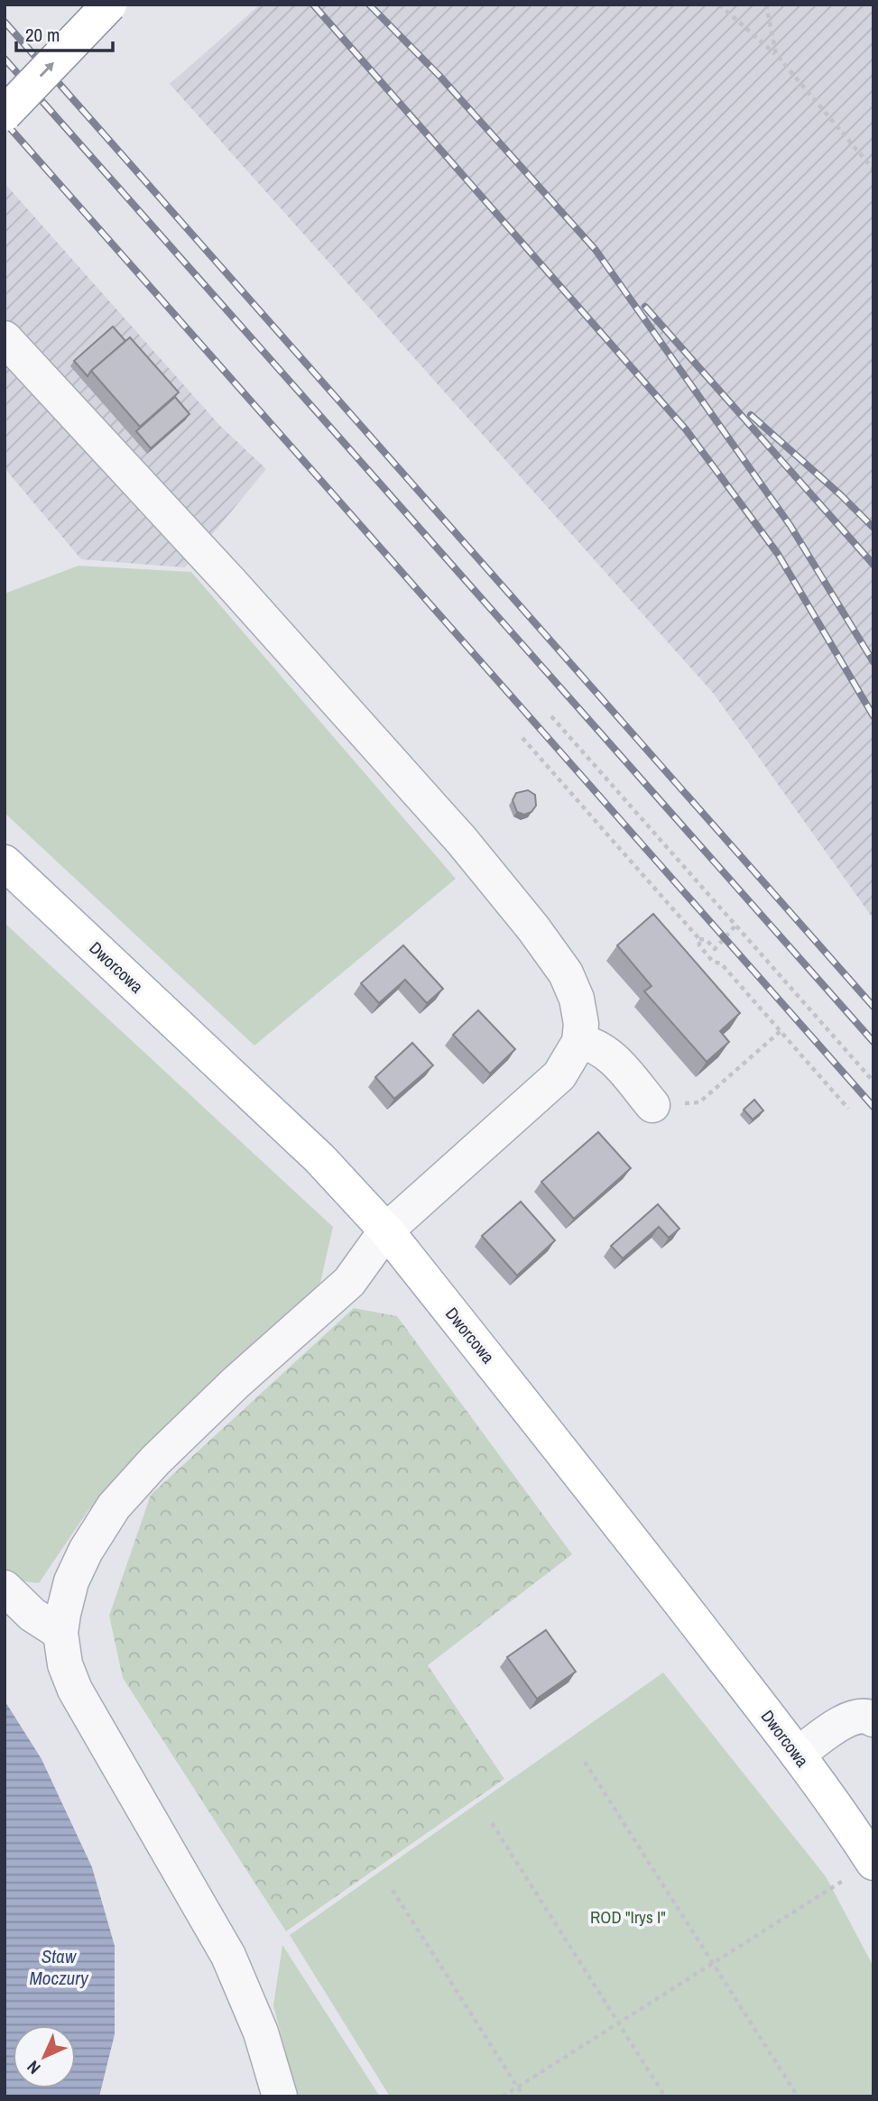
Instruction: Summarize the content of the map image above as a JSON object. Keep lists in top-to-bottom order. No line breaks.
{"streets":{"main road":["Dworcowa"]},"water":["Staw Moczury"],"parks":["ROD \"Irys I\""],"scale_bar":"20 m","north":"bottom left"}
